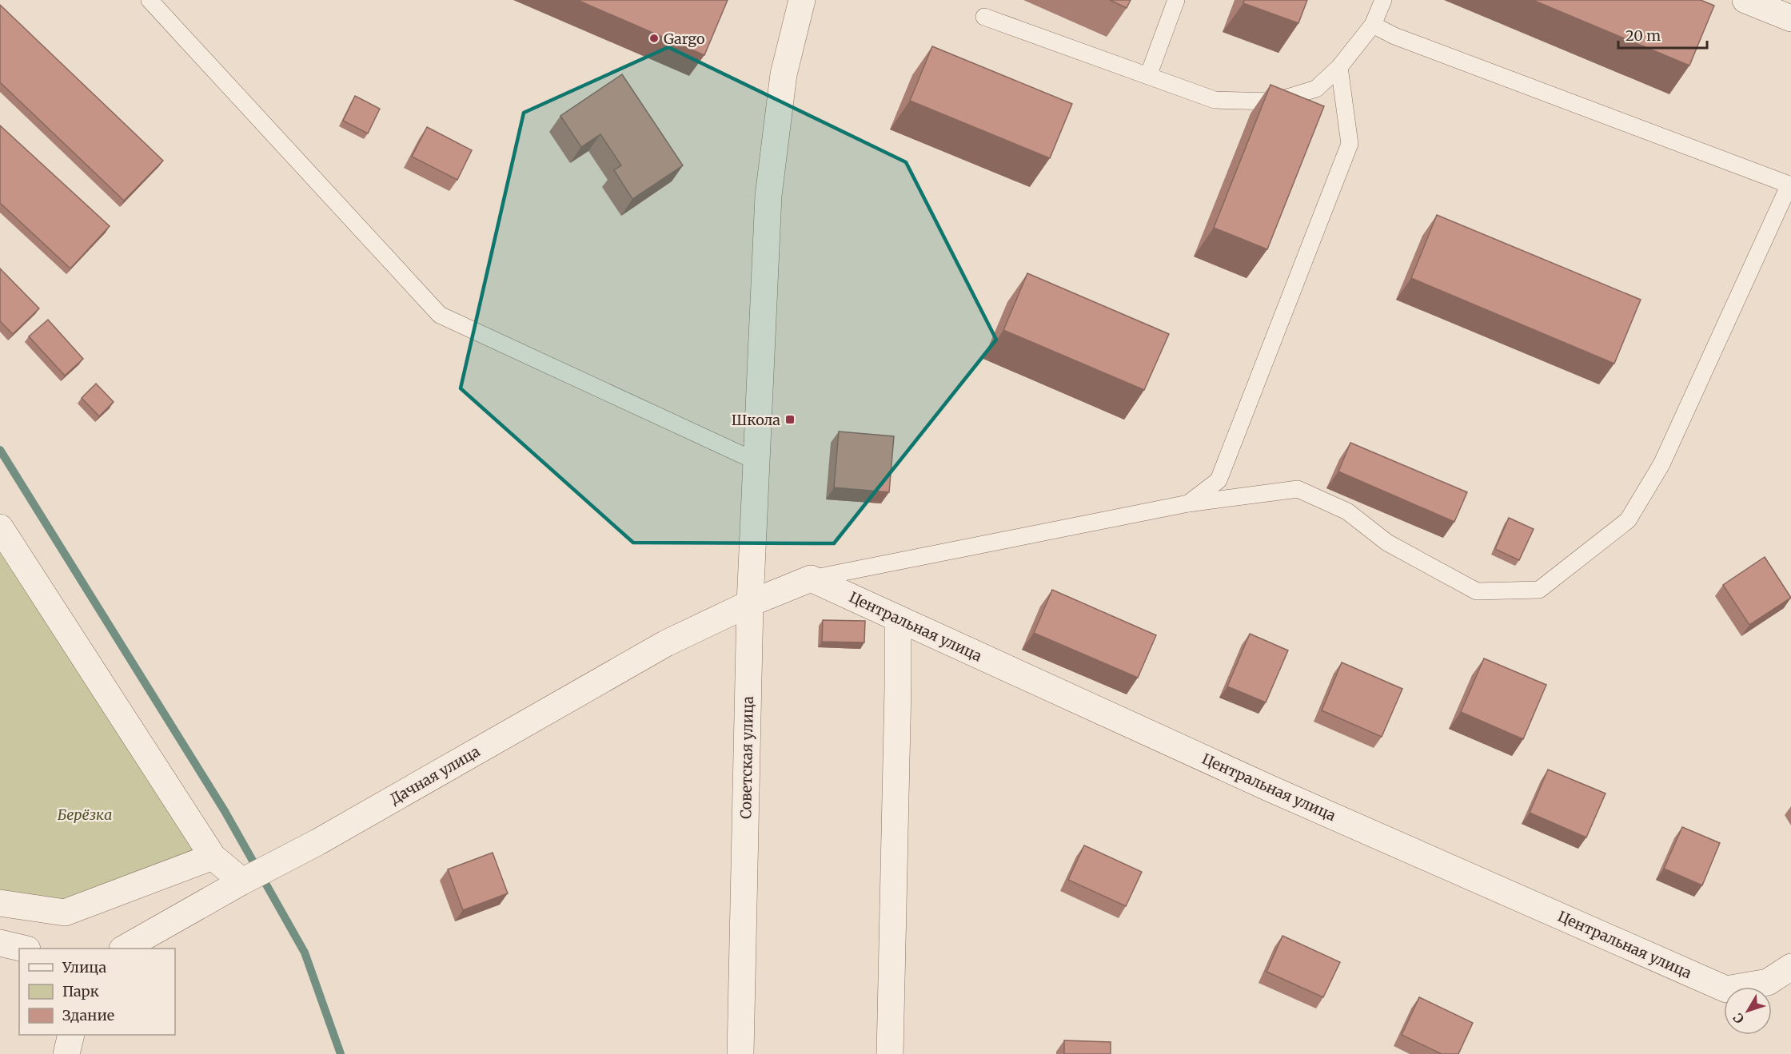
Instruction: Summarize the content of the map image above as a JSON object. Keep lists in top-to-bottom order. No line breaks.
{"streets":{"street":["Центральная улица","Советская улица","Дачная улица"]},"crossings":[["Советская улица","Дачная улица"]],"parks":["Берёзка"],"places":{"other":["Gargo"],"transit":["Школа"]},"legend":["Улица","Парк","Здание"],"scale_bar":"20 m","north":"bottom left"}
